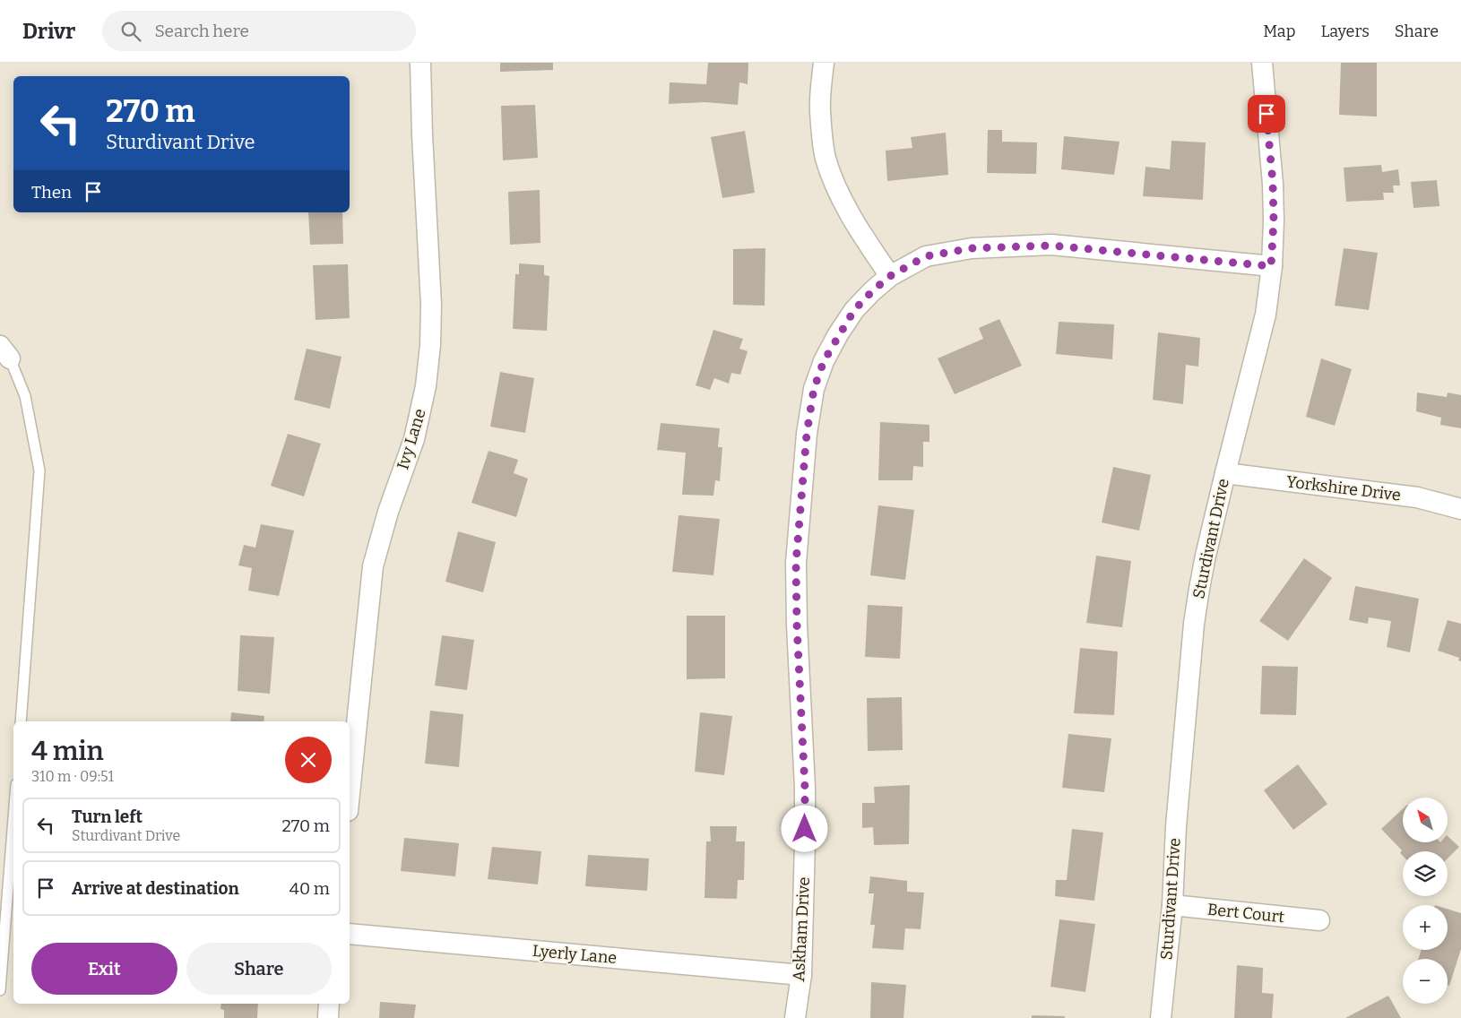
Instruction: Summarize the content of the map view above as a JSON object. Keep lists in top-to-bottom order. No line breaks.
{"streets":{"street":["Ivy Lane","Yorkshire Drive","Sturdivant Drive","Bert Court","Askham Drive","Lyerly Lane"]},"crossings":[["Yorkshire Drive","Sturdivant Drive"],["Sturdivant Drive","Bert Court"],["Sturdivant Drive","Askham Drive"],["Askham Drive","Lyerly Lane"]],"north":"top left","page":{"header":"Drivr","search":"Search here","nav":["Map","Layers","Share"],"turn":["270 m","Sturdivant Drive"],"then":"Then","heading":["4 min","310 m · 09:51"],"map_buttons":["+","−"],"list":[{"name":"Turn left","note":"Sturdivant Drive","value":"270 m"},{"name":"Arrive at destination","value":"40 m"}],"buttons":["Exit","Share"]}}
